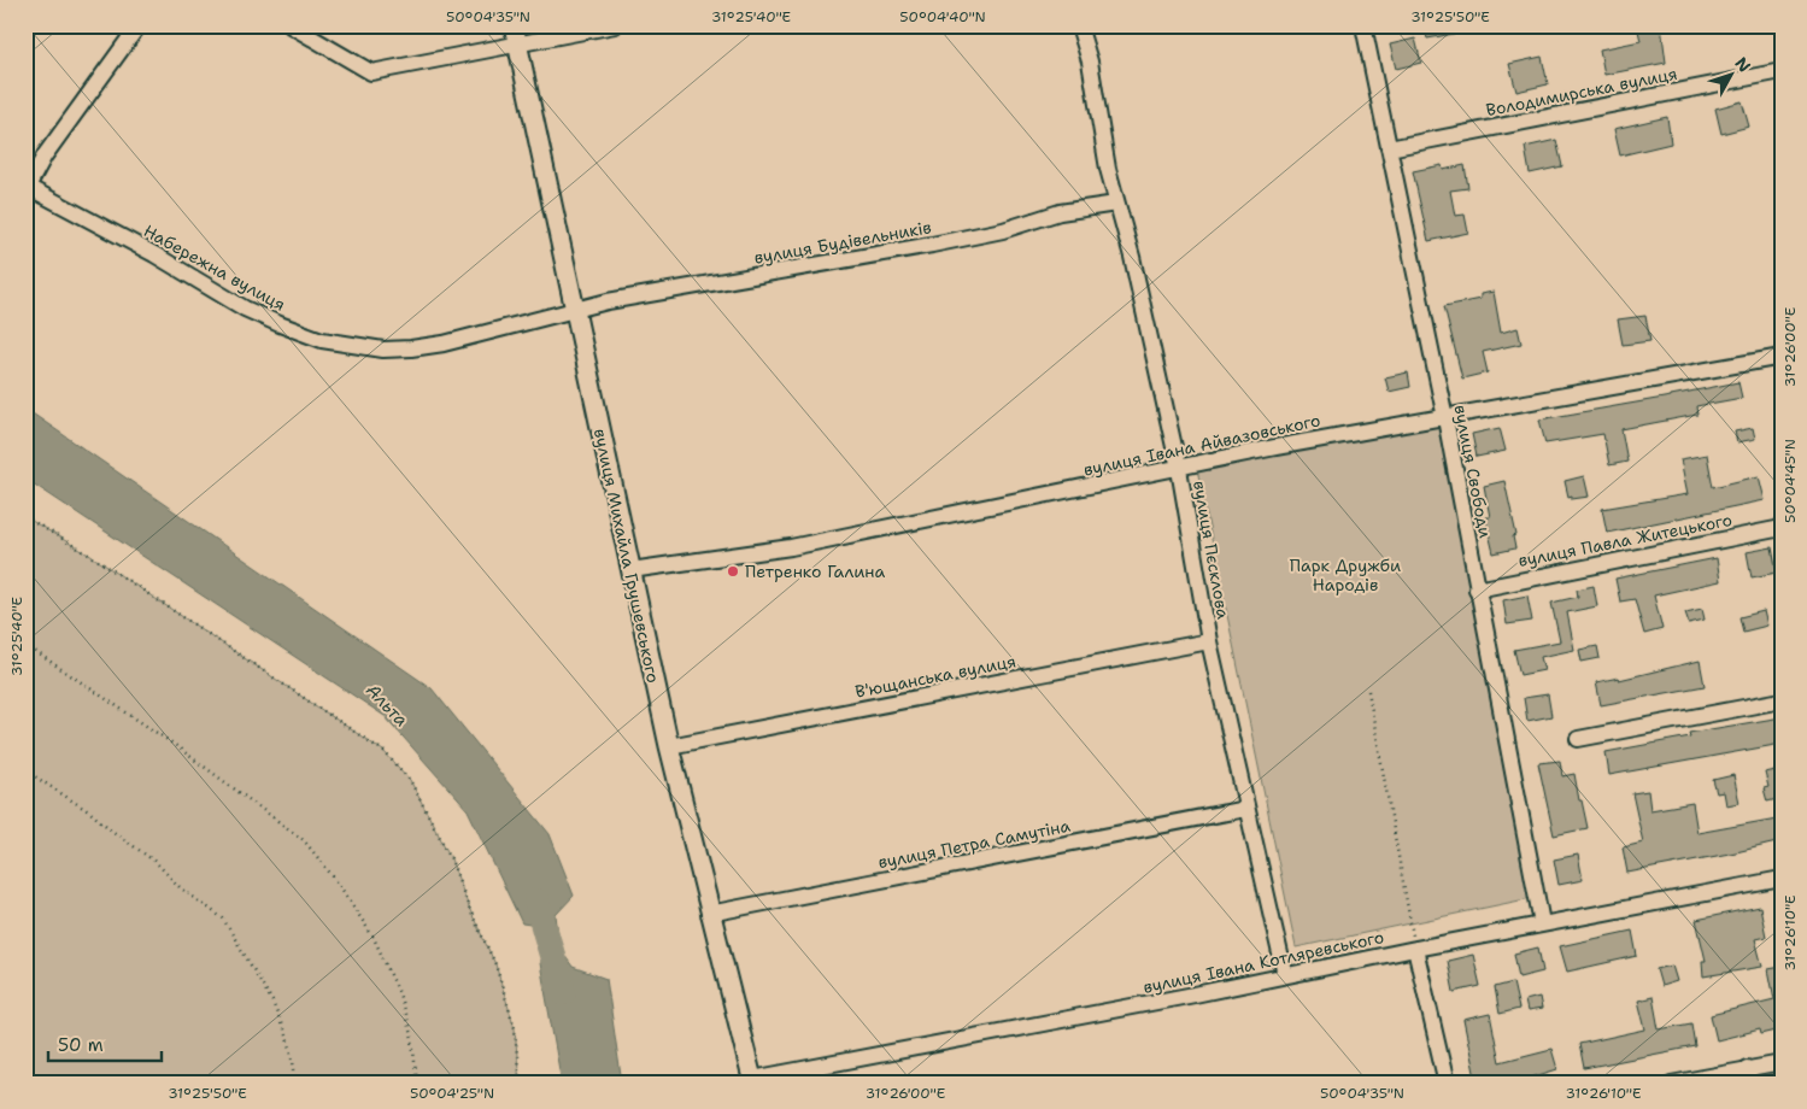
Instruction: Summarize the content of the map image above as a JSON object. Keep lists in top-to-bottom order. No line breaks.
{"streets":{"street":["Володимирська вулиця","вулиця Будівельників","Набережна вулиця","вулиця Івана Айвазовського","вулиця Свободи","вулиця Павла Житецького","вулиця Пєсклова","вулиця Михайла Грушевського","В'ющанська вулиця","вулиця Петра Самутіна","вулиця Івана Котляревського"]},"crossings":[["Володимирська вулиця","вулиця Свободи"],["вулиця Будівельників","Набережна вулиця"],["вулиця Будівельників","вулиця Пєсклова"],["вулиця Будівельників","вулиця Михайла Грушевського"],["Набережна вулиця","вулиця Михайла Грушевського"],["вулиця Івана Айвазовського","вулиця Свободи"],["вулиця Івана Айвазовського","вулиця Пєсклова"],["вулиця Івана Айвазовського","вулиця Михайла Грушевського"],["вулиця Свободи","вулиця Павла Житецького"],["вулиця Свободи","вулиця Івана Котляревського"],["вулиця Пєсклова","В'ющанська вулиця"],["вулиця Пєсклова","вулиця Петра Самутіна"],["вулиця Пєсклова","вулиця Івана Котляревського"],["вулиця Михайла Грушевського","В'ющанська вулиця"],["вулиця Михайла Грушевського","вулиця Петра Самутіна"],["вулиця Михайла Грушевського","вулиця Івана Котляревського"]],"water":["Альта"],"parks":["Парк Дружби Народів"],"places":["Петренко Галина"],"scale_bar":"50 m","north":"top right","coordinates":["50°04'35\"N","31°25'40\"E","50°04'40\"N","31°25'50\"E","31°26'00\"E","50°04'45\"N","31°26'10\"E","50°04'25\"N"]}
